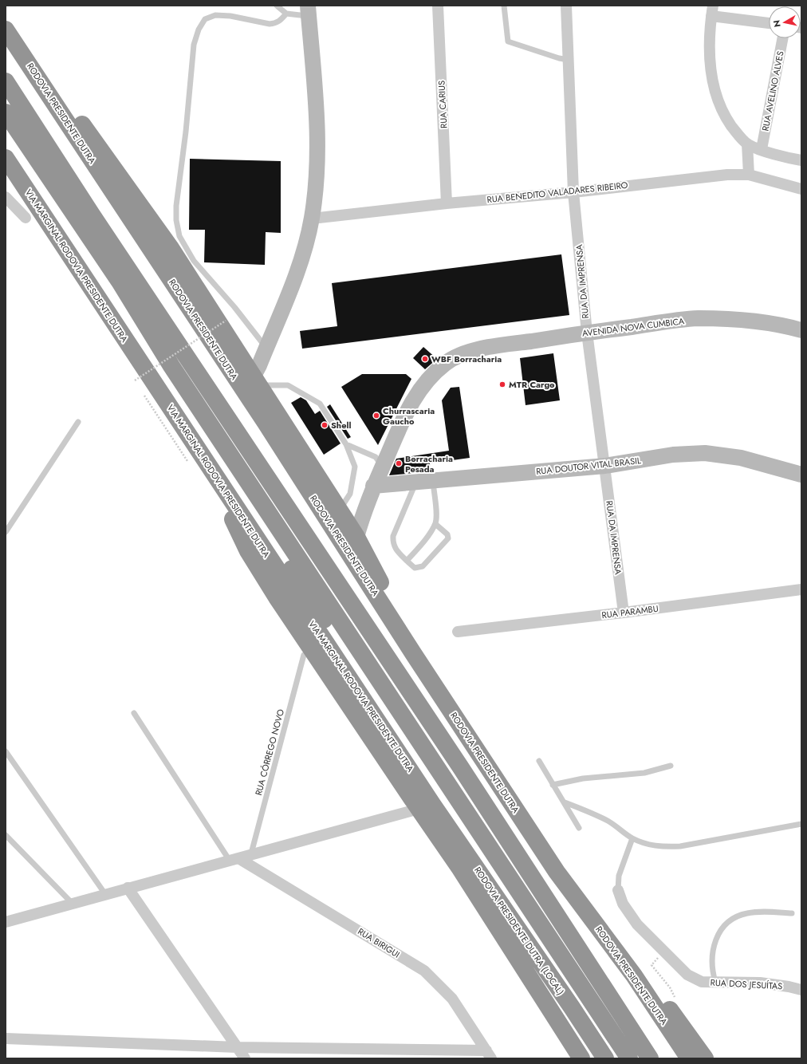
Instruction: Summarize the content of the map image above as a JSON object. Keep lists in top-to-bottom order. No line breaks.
{"streets":{"highway":["RODOVIA PRESIDENTE DUTRA","VIA MARGINAL RODOVIA PRESIDENTE DUTRA","RODOVIA PRESIDENTE DUTRA (LOCAL)"],"street":["RUA AVELINO ALVES","RUA CARIUS","RUA BENEDITO VALADARES RIBEIRO","RUA DA IMPRENSA","AVENIDA NOVA CUMBICA","RUA DOUTOR VITAL BRASIL","RUA PARAMBU","RUA BIRIGUI","RUA DOS JESUÍTAS"],"lane":["RUA CÓRREGO NOVO"]},"crossings":[["RUA CARIUS","RUA BENEDITO VALADARES RIBEIRO"],["RUA BENEDITO VALADARES RIBEIRO","RUA DA IMPRENSA"],["VIA MARGINAL RODOVIA PRESIDENTE DUTRA","RODOVIA PRESIDENTE DUTRA (LOCAL)"],["RUA DA IMPRENSA","AVENIDA NOVA CUMBICA"],["RUA DA IMPRENSA","RUA DOUTOR VITAL BRASIL"],["RUA DA IMPRENSA","RUA PARAMBU"],["AVENIDA NOVA CUMBICA","RUA DOUTOR VITAL BRASIL"]],"places":["WBF Borracharia","MTR Cargo","Churrascaria Gaucho","Shell","Borracharia Pesada"],"north":"left"}
